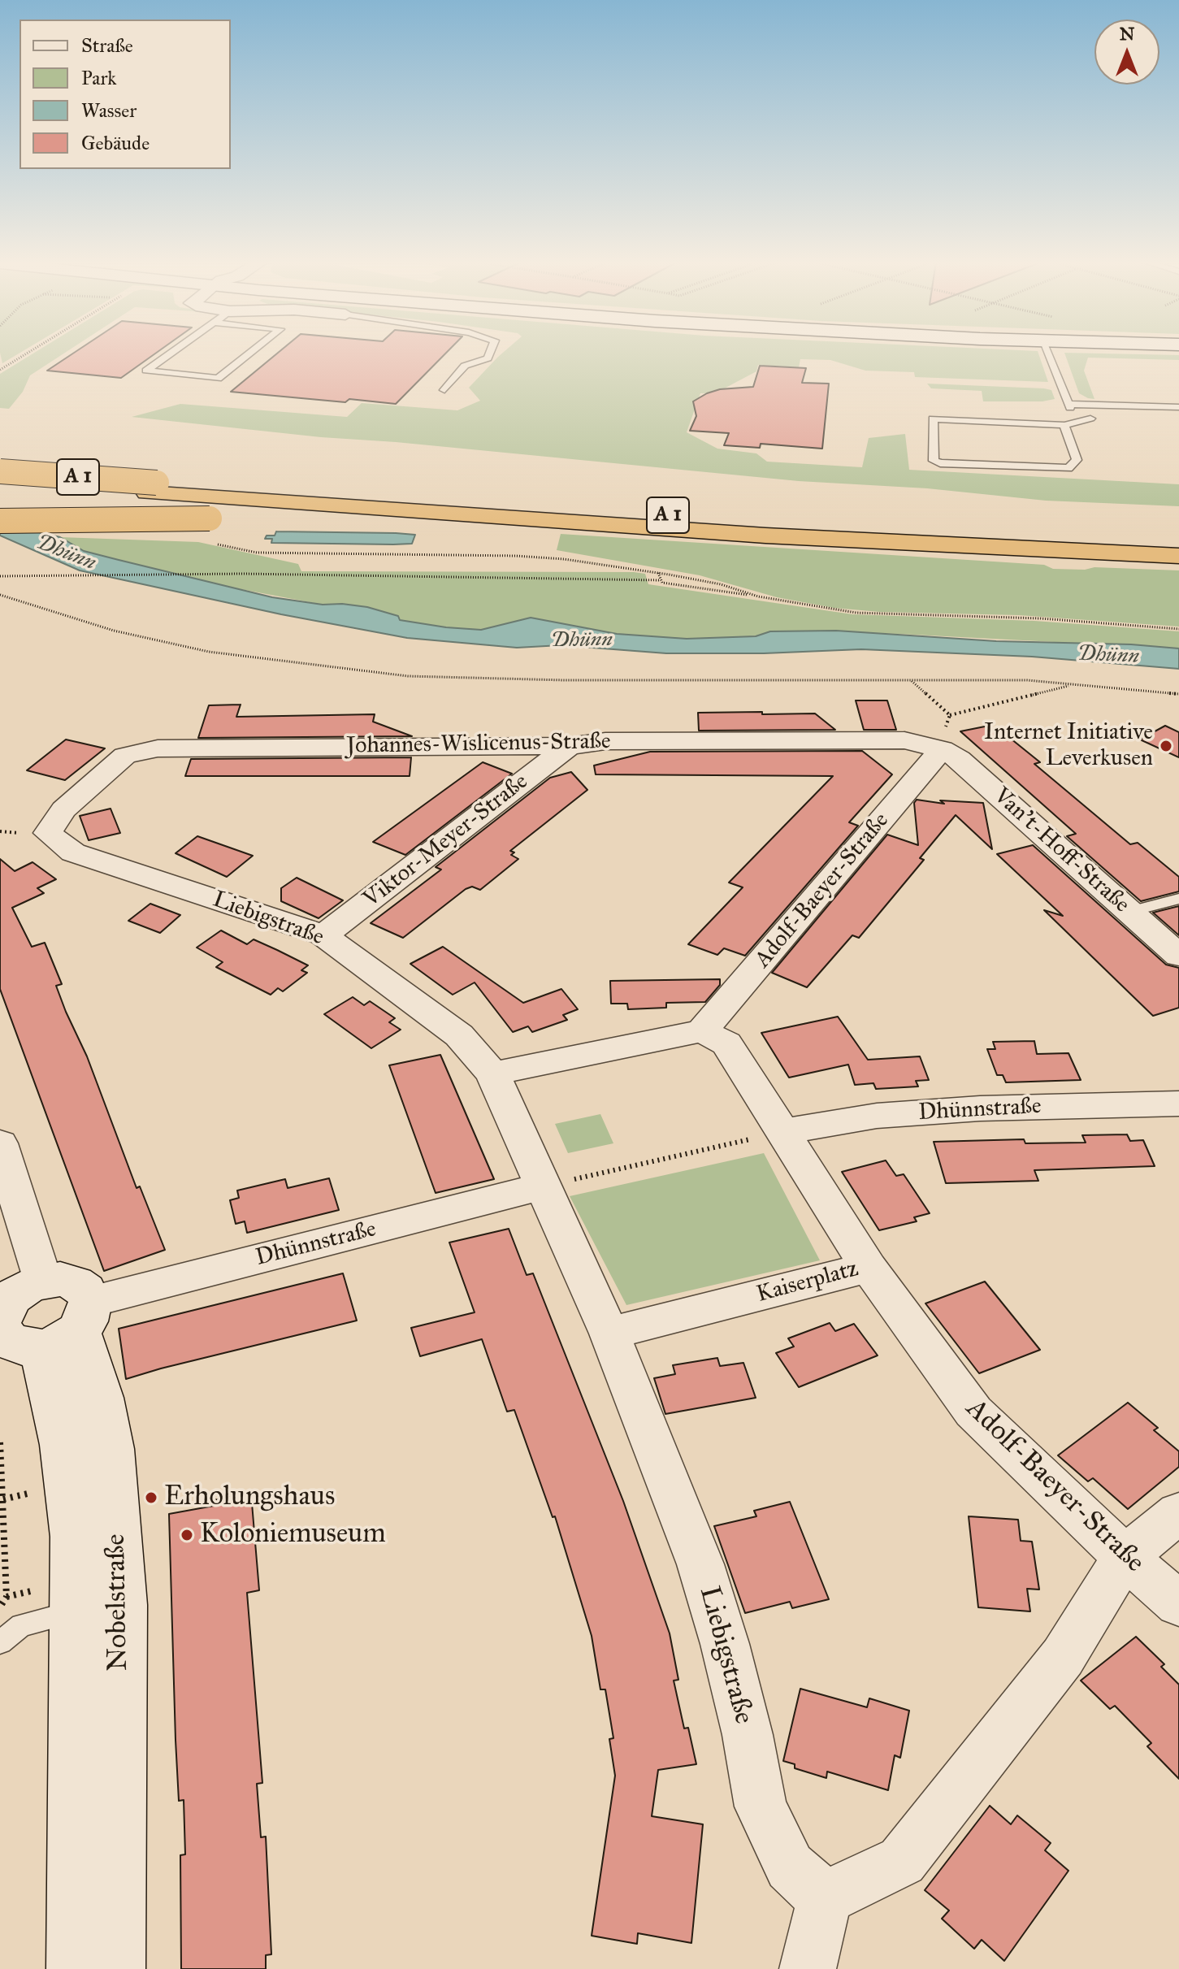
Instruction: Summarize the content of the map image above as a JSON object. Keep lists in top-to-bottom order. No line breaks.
{"streets":{"highway":["A 1"],"main road":["Nobelstraße"],"street":["Johannes-Wislicenus-Straße","Viktor-Meyer-Straße","Van't-Hoff-Straße","Adolf-Baeyer-Straße","Liebigstraße","Dhünnstraße","Kaiserplatz"]},"crossings":[["Johannes-Wislicenus-Straße","Viktor-Meyer-Straße"],["Johannes-Wislicenus-Straße","Van't-Hoff-Straße"],["Johannes-Wislicenus-Straße","Adolf-Baeyer-Straße"],["Johannes-Wislicenus-Straße","Liebigstraße"],["Viktor-Meyer-Straße","Liebigstraße"],["Van't-Hoff-Straße","Adolf-Baeyer-Straße"],["Adolf-Baeyer-Straße","Kaiserplatz"],["Liebigstraße","Kaiserplatz"],["Dhünnstraße","Kaiserplatz"],["Dhünnstraße","Nobelstraße"]],"water":["Dhünn"],"places":["Internet Initiative Leverkusen","Erholungshaus","Koloniemuseum"],"legend":["Straße","Park","Wasser","Gebäude"],"north":"top"}
